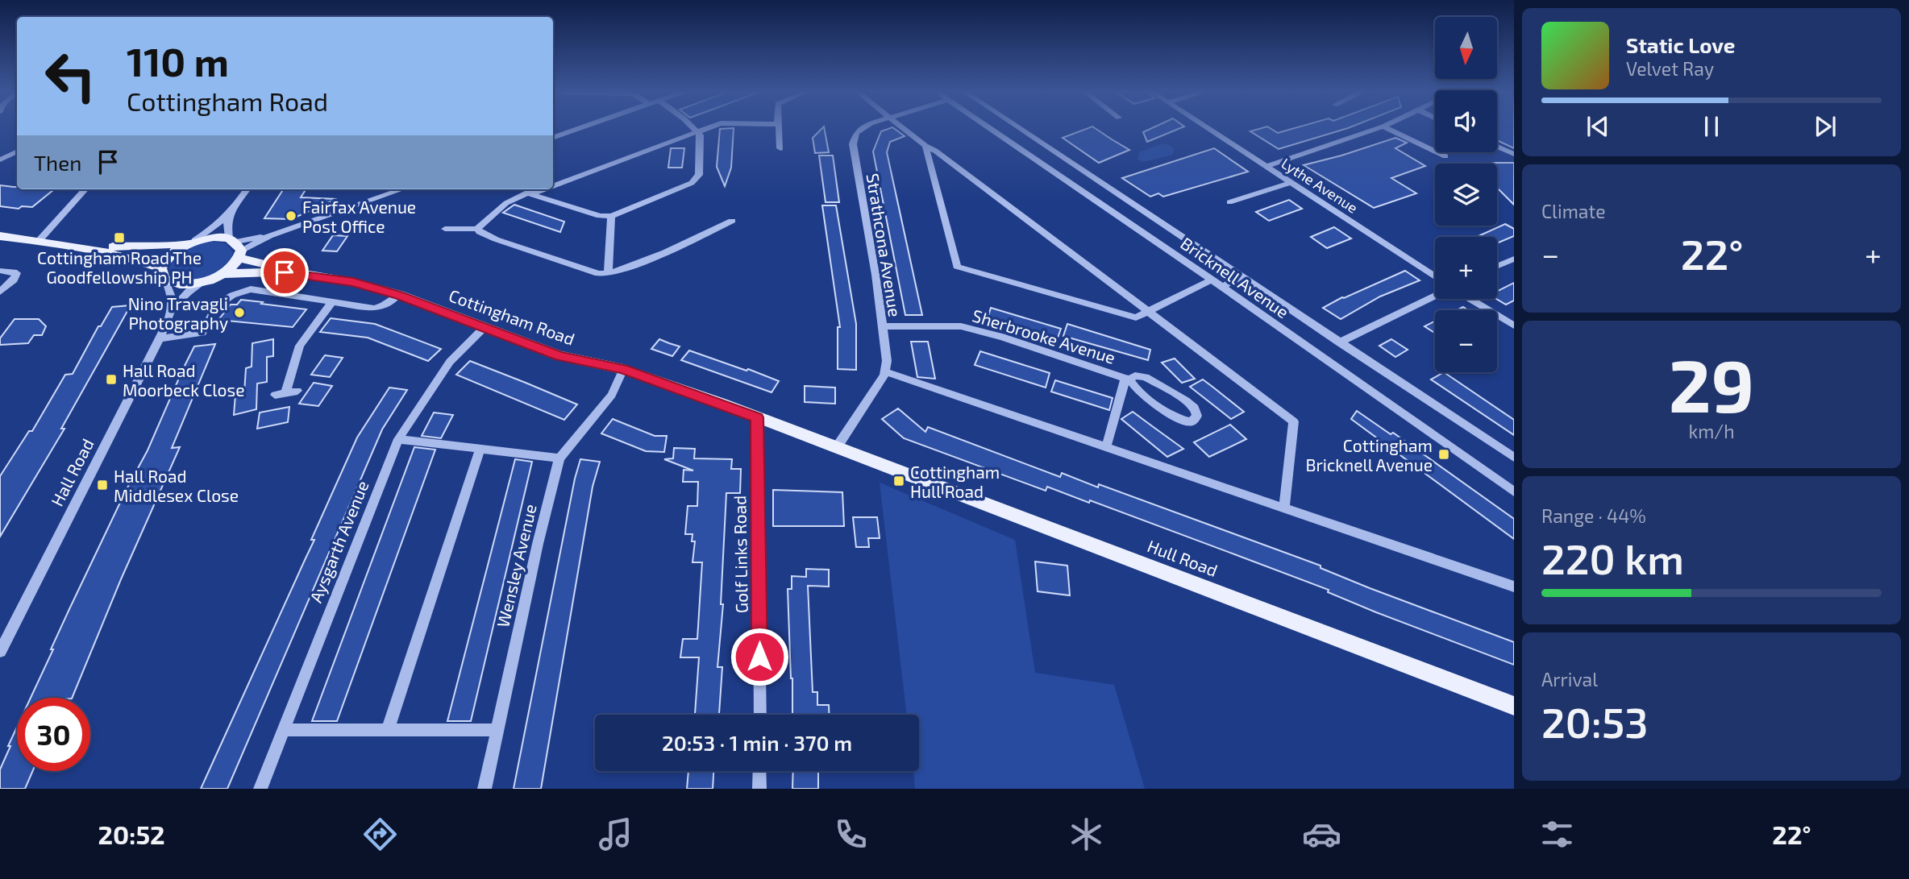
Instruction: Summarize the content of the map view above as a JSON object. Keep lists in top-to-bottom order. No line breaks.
{"streets":{"main road":["Cottingham Road","Hull Road"],"street":["Lythe Avenue","Strathcona Avenue","Bricknell Avenue","Sherbrooke Avenue","Hall Road","Aysgarth Avenue","Golf Links Road","Wensley Avenue"]},"crossings":[["Strathcona Avenue","Sherbrooke Avenue"],["Cottingham Road","Aysgarth Avenue"],["Cottingham Road","Golf Links Road"],["Cottingham Road","Hull Road"],["Cottingham Road","Wensley Avenue"]],"places":{"other":["Fairfax Avenue Post Office","Nino Travagli Photography"],"transit":["Cottingham Road The Goodfellowship PH","Hall Road Moorbeck Close","Cottingham Bricknell Avenue","Cottingham Hull Road","Hall Road Middlesex Close"]},"north":"bottom","page":{"map_buttons":["+","−"],"turn":["110 m","Cottingham Road"],"song":["Static Love","Velvet Ray"],"then":"Then","tile":["Climate",["29","km/h"],["Range · 44%","220 km"],["Arrival","20:53"]],"heat":["−","22°","+"],"limit":"30","trip":"20:53 · 1 min · 370 m","tabs":["20:52","22°"]}}
